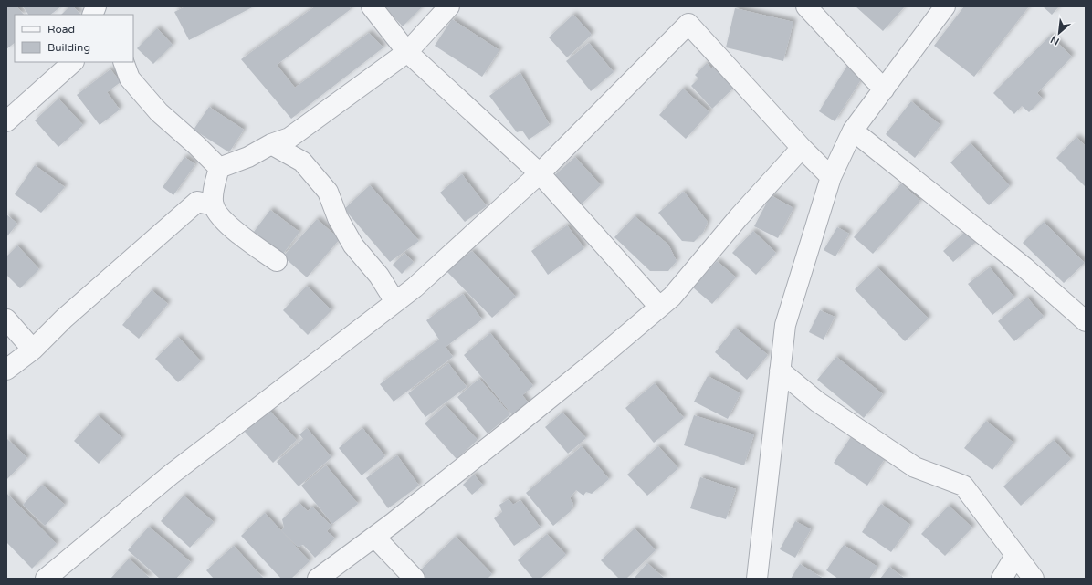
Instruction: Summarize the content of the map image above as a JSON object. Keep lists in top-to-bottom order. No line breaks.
{"legend":["Road","Building"],"north":"bottom left"}
